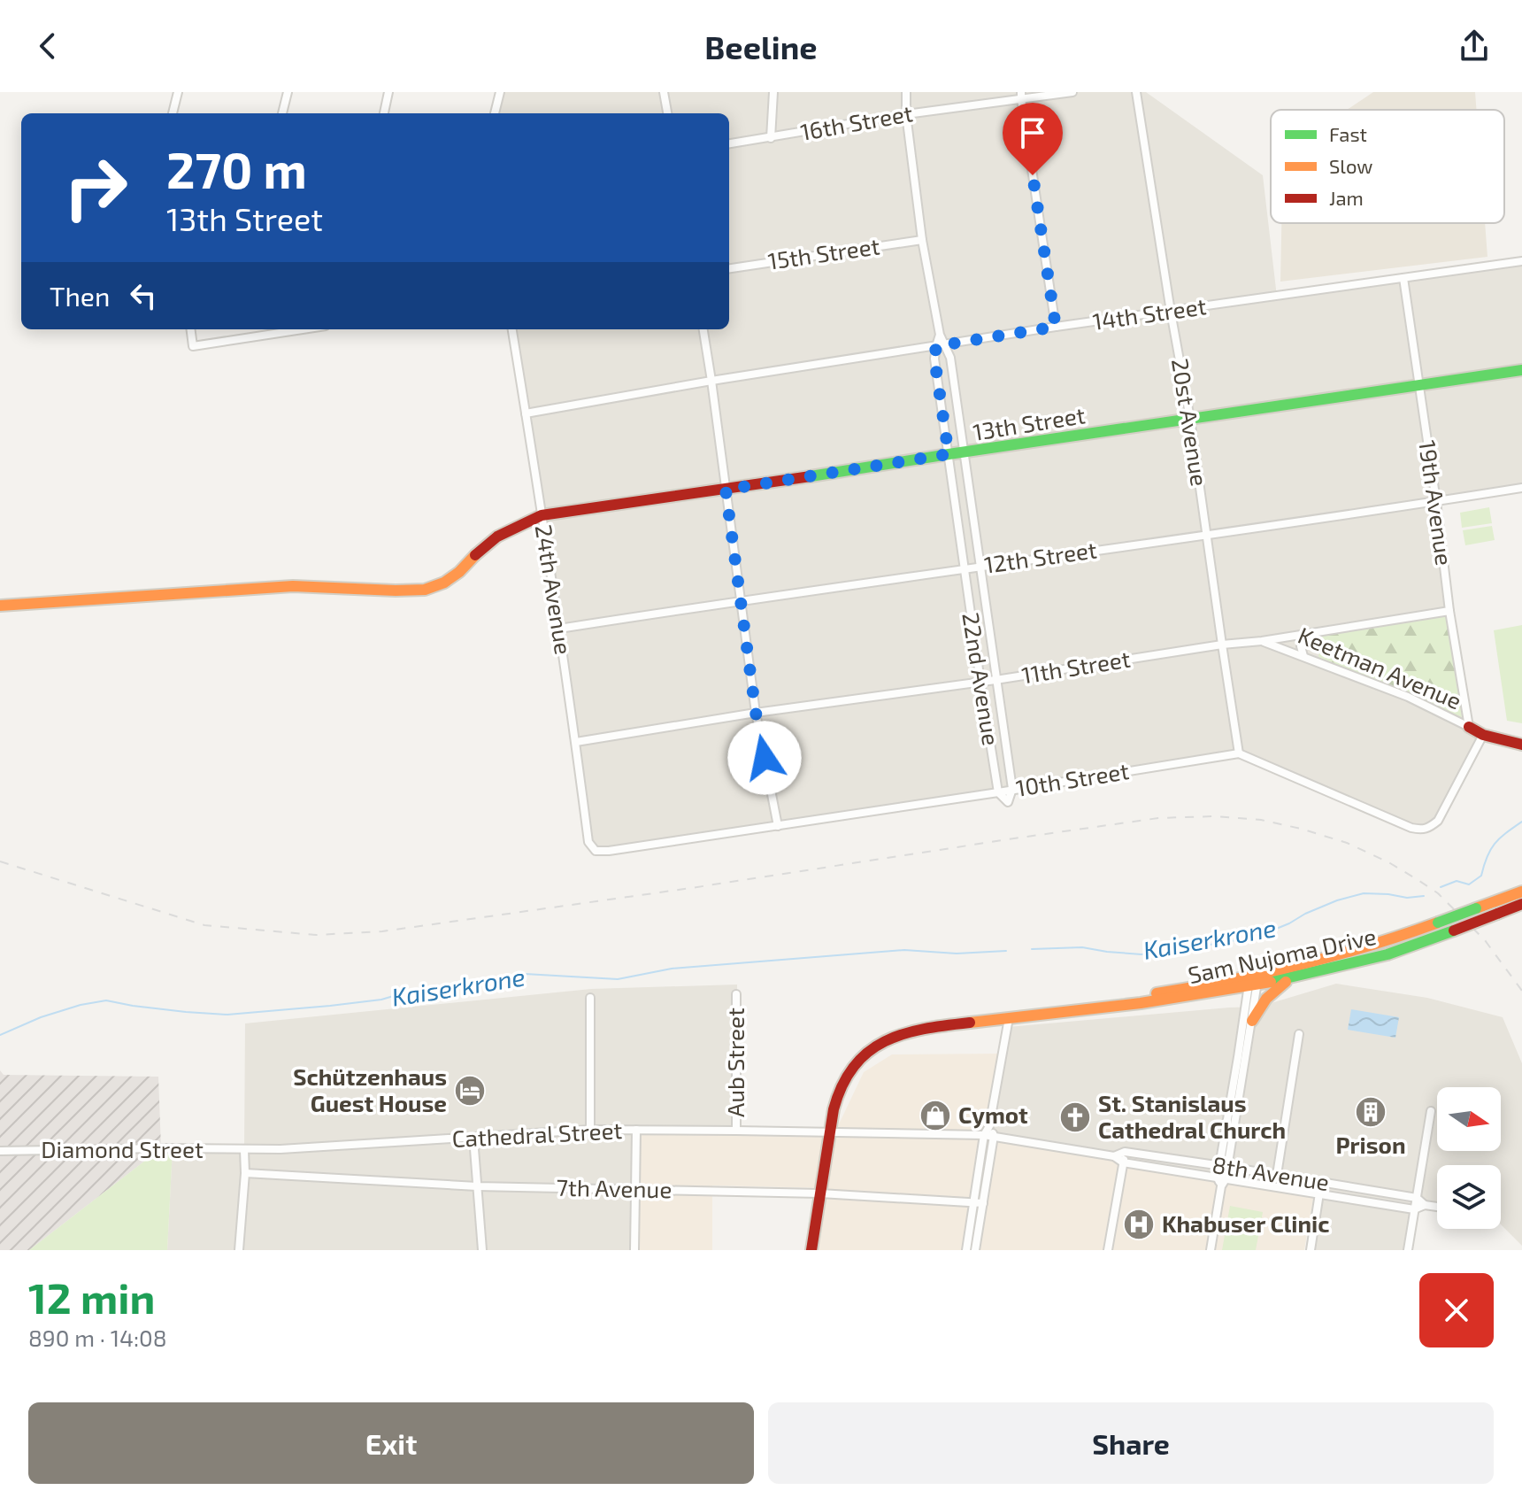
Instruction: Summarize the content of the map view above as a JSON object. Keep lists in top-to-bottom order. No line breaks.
{"streets":{"street":["16th Street","15th Street","14th Street","20st Avenue","13th Street","19th Avenue","12th Street","24th Avenue","11th Street","Keetman Avenue","22nd Avenue","10th Street","Sam Nujoma Drive","Aub Street","Cathedral Street","Diamond Street","8th Avenue","7th Avenue"]},"crossings":[["16th Street","22nd Avenue"],["15th Street","22nd Avenue"],["14th Street","20st Avenue"],["14th Street","19th Avenue"],["14th Street","24th Avenue"],["14th Street","22nd Avenue"],["20st Avenue","13th Street"],["20st Avenue","12th Street"],["20st Avenue","11th Street"],["20st Avenue","10th Street"],["13th Street","19th Avenue"],["13th Street","24th Avenue"],["13th Street","22nd Avenue"],["19th Avenue","12th Street"],["19th Avenue","11th Street"],["19th Avenue","Keetman Avenue"],["12th Street","24th Avenue"],["12th Street","22nd Avenue"],["24th Avenue","11th Street"],["24th Avenue","10th Street"],["11th Street","Keetman Avenue"],["11th Street","22nd Avenue"],["22nd Avenue","10th Street"],["Sam Nujoma Drive","Cathedral Street"],["Sam Nujoma Drive","8th Avenue"],["Sam Nujoma Drive","7th Avenue"],["Aub Street","Cathedral Street"],["Cathedral Street","Diamond Street"],["Cathedral Street","8th Avenue"]],"water":["Kaiserkrone"],"places":{"hotel":["Schützenhaus Guest House"],"building":["Prison"],"shop":["Cymot"],"church":["St. Stanislaus Cathedral Church"],"hospital":["Khabuser Clinic"]},"legend":["Fast","Slow","Jam"],"north":"right","page":{"header":"Beeline","turn":["270 m","13th Street"],"then":"Then","heading":["12 min","890 m · 14:08"],"buttons":["Exit","Share"]}}
